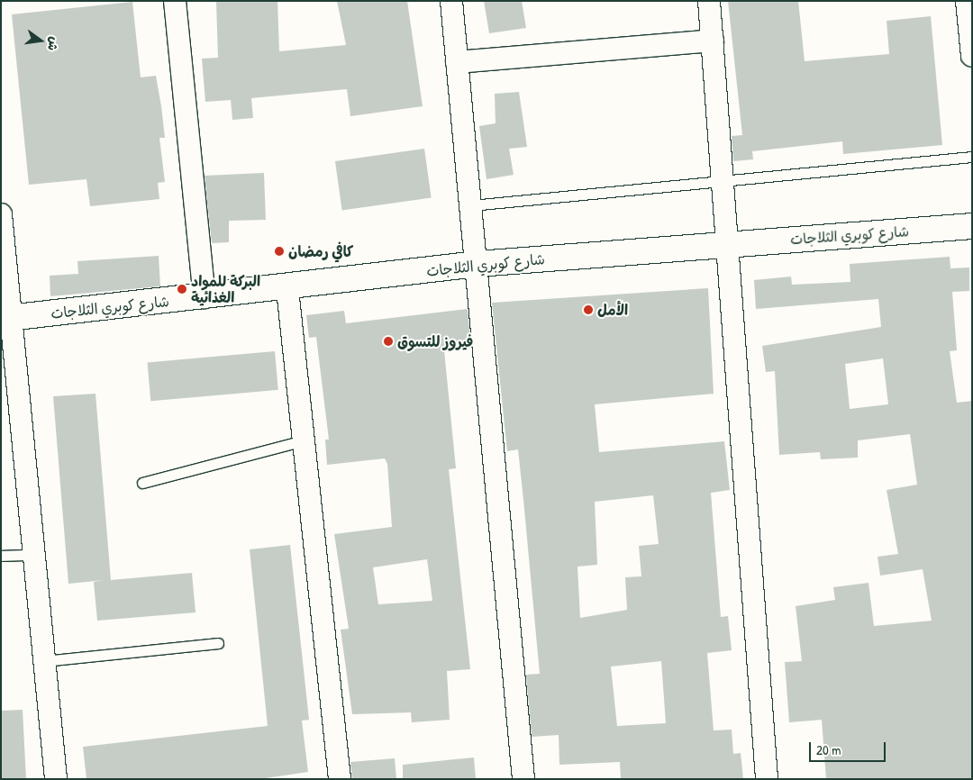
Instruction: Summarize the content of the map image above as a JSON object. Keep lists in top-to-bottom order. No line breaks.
{"streets":{"main road":["شارع كوبري الثلاجات"]},"places":["كافي رمضان","البركة للمواد الغذائية","الأمل","فيروز للتسوق"],"scale_bar":"20 m","north":"right"}
